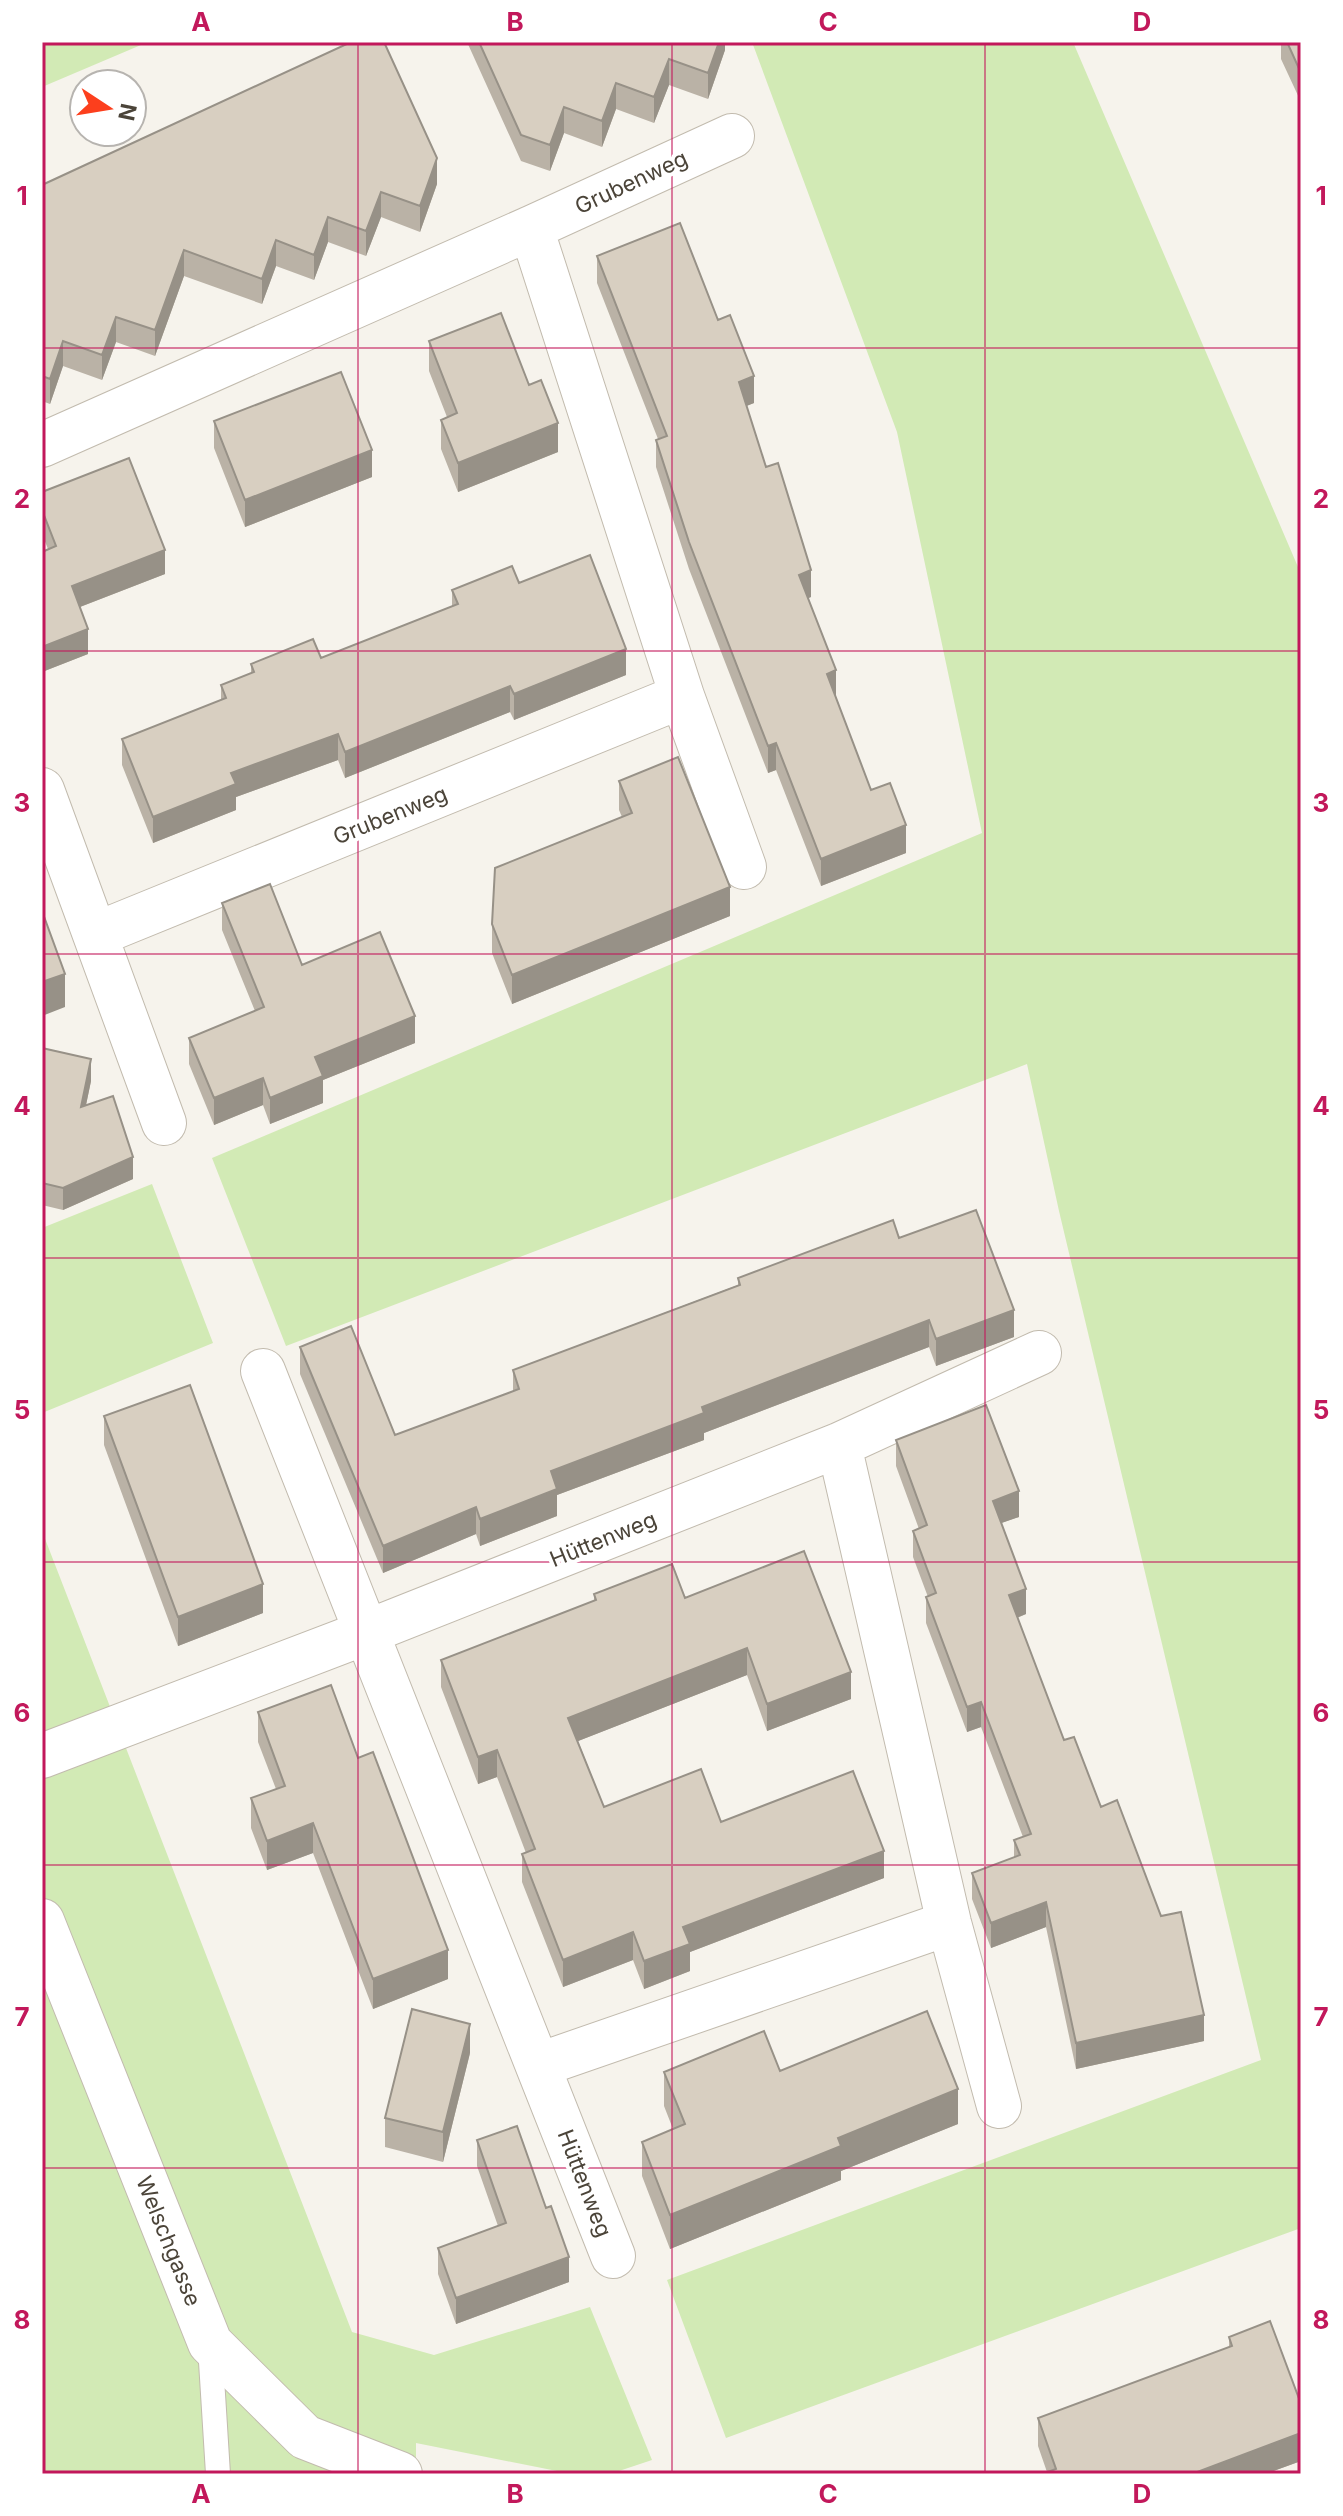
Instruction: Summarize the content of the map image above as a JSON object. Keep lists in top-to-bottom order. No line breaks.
{"streets":{"street":["Grubenweg","Hüttenweg","Welschgasse"]},"north":"right","grid":{"columns":["A","B","C","D"],"rows":["1","2","3","4","5","6","7","8"]}}
